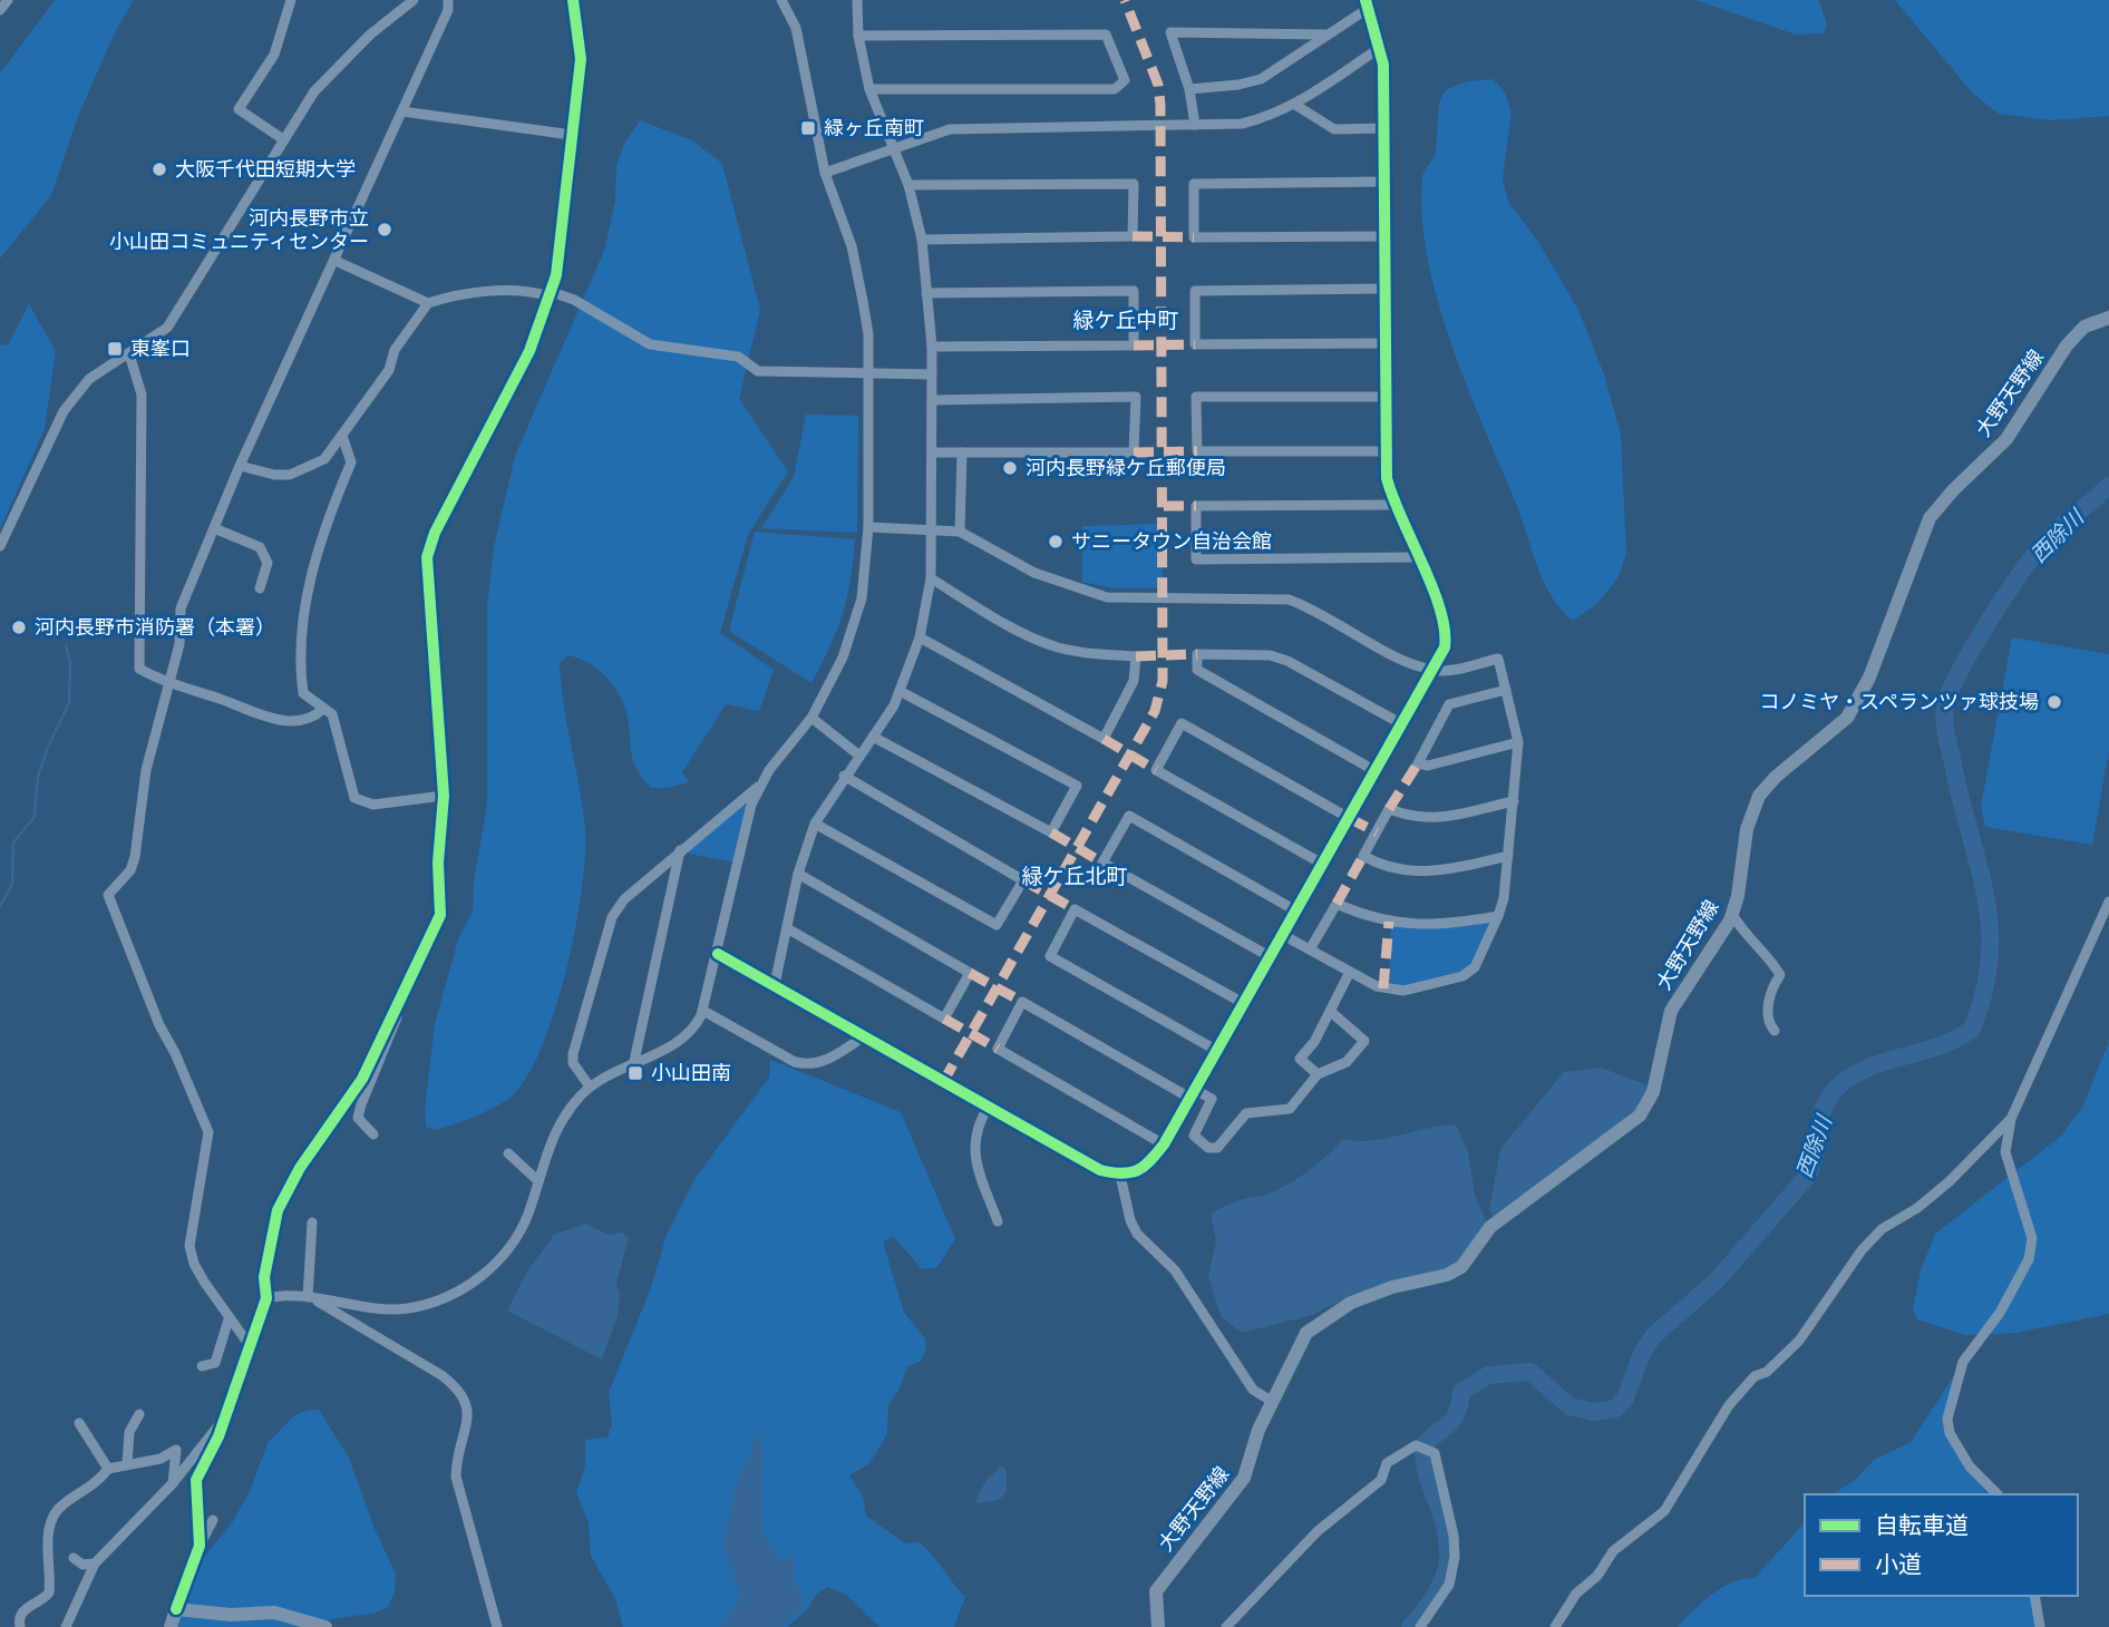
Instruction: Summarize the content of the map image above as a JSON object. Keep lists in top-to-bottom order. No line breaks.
{"streets":{"main road":["大野天野線"]},"districts":["緑ケ丘中町","緑ケ丘北町"],"water":["西除川"],"places":{"transit":["緑ヶ丘南町","東峯口","小山田南"],"other":["大阪千代田短期大学","河内長野市立 小山田コミュニティセンター","河内長野緑ケ丘郵便局","サニータウン自治会館","河内長野市消防署（本署）","コノミヤ・スペランツァ球技場"]},"legend":["自転車道","小道"]}
